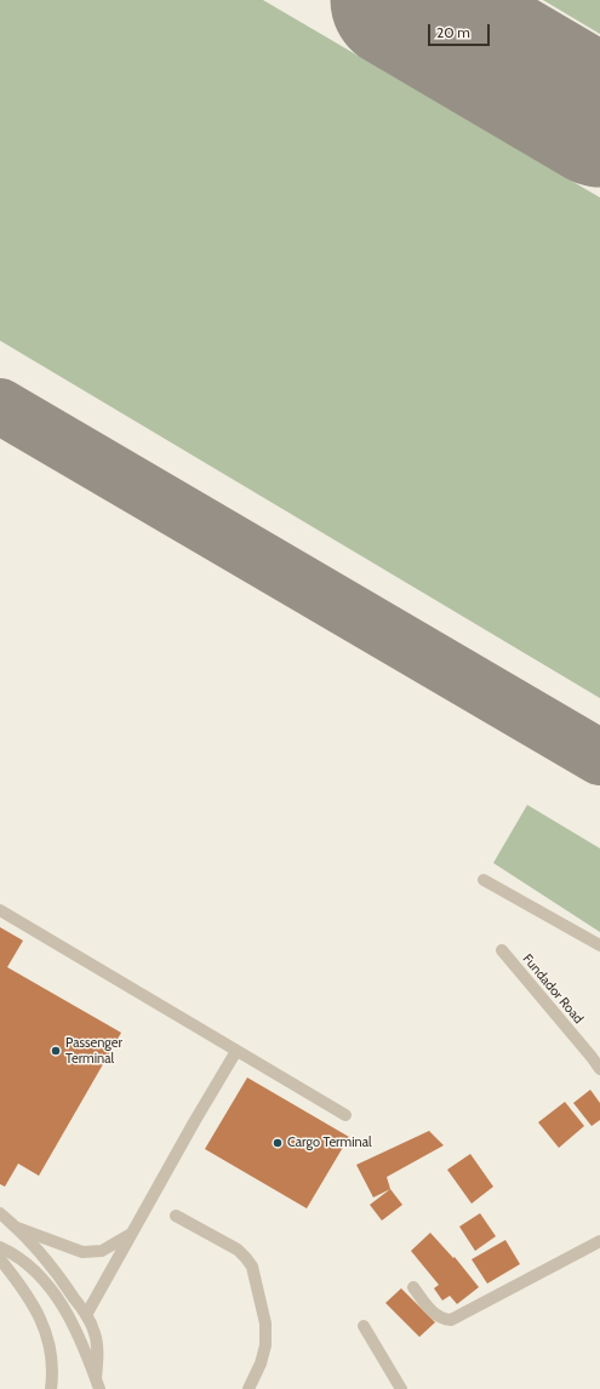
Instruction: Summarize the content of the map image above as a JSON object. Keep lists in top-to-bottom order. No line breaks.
{"streets":{"street":["Fundador Road"]},"places":["Passenger Terminal","Cargo Terminal"],"scale_bar":"20 m"}
